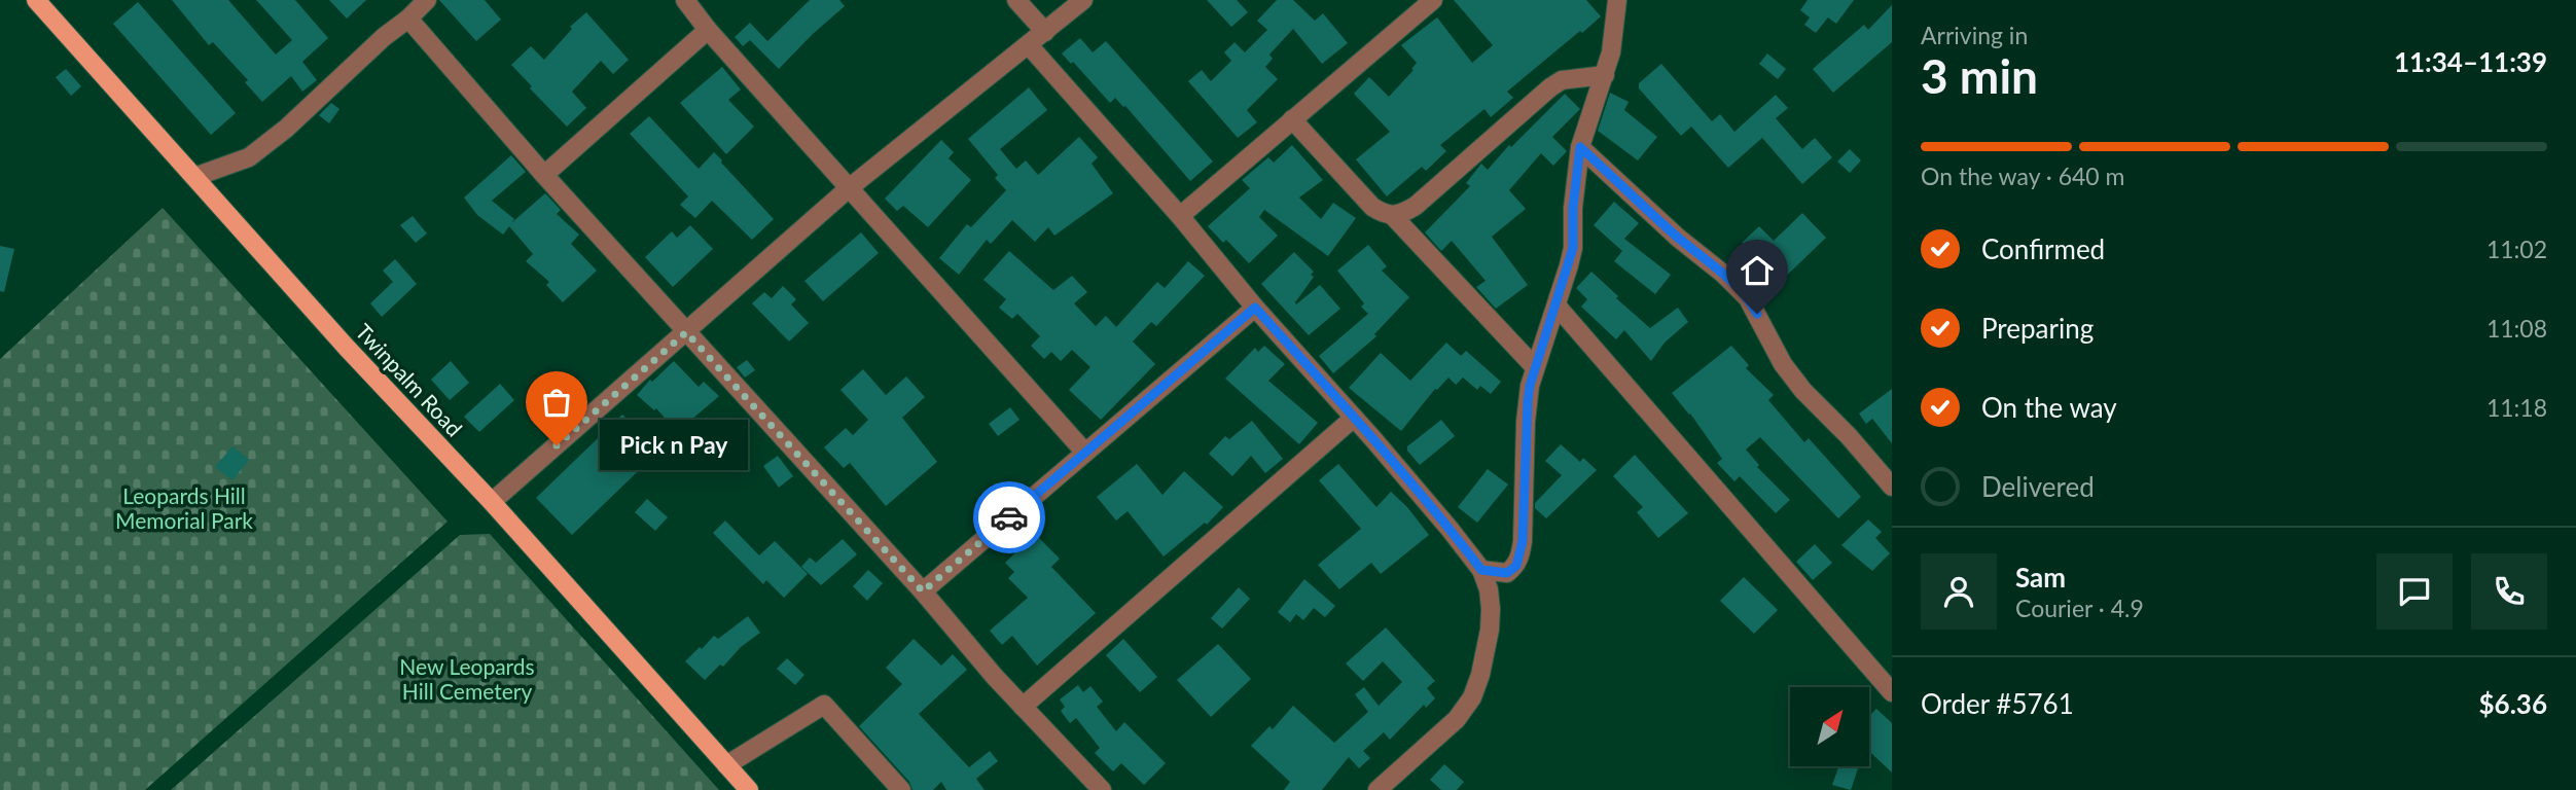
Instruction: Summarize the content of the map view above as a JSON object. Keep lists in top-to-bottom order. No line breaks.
{"streets":{"main road":["Twinpalm Road"]},"parks":["Leopards Hill Memorial Park","New Leopards Hill Cemetery"],"places":["Pick n Pay"],"north":"top right","page":{"heading":["3 min","Arriving in","11:34–11:39"],"panel":["Sam","Courier · 4.9","Order #5761","$6.36"],"bar":"On the way · 640 m","list":[["Confirmed","11:02"],["Preparing","11:08"],["On the way","11:18"],"Delivered"],"bubble":"Pick n Pay"}}
